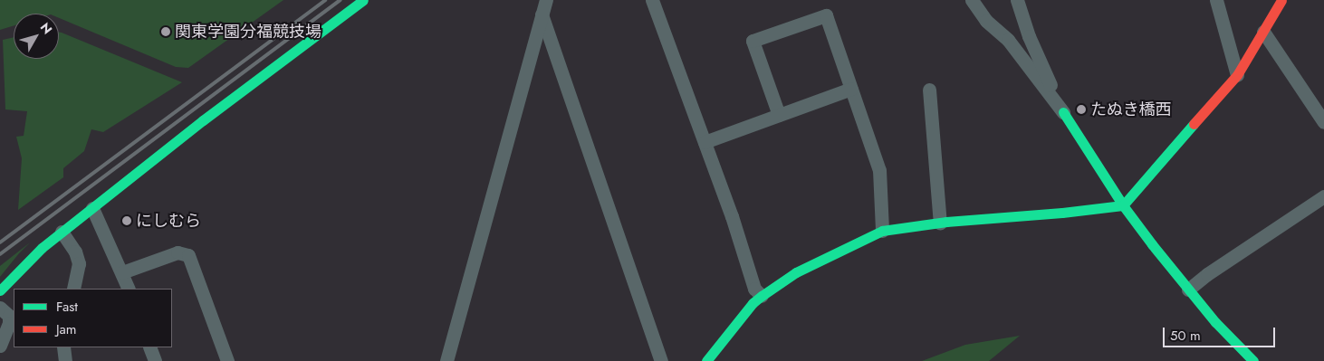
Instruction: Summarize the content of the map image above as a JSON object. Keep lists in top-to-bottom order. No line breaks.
{"places":["関東学園分福競技場","たぬき橋西","にしむら"],"legend":["Fast","Jam"],"scale_bar":"50 m","north":"top right"}
